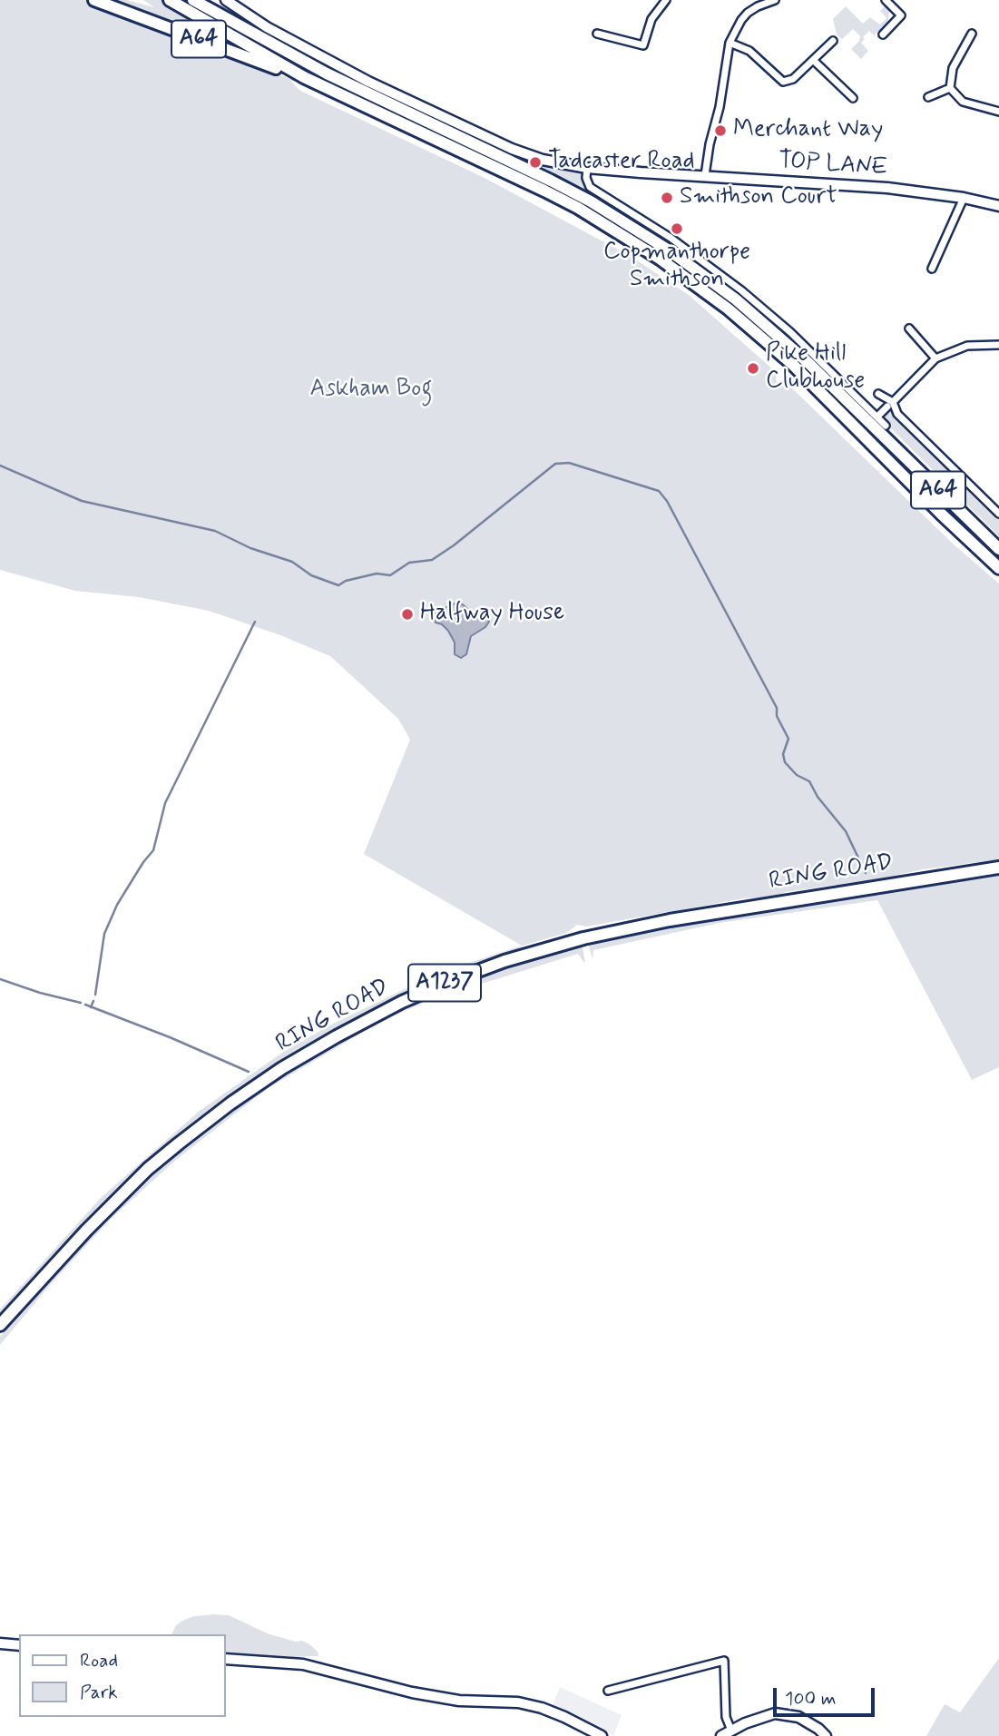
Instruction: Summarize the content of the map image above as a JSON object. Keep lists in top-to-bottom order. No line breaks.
{"streets":{"highway":["A64","RING ROAD","A1237"],"street":["TOP LANE"]},"parks":["Askham Bog"],"places":["Merchant Way","Tadcaster Road","Smithson Court","Copmanthorpe Smithson","Pike Hill Clubhouse","Halfway House"],"legend":["Road","Park"],"scale_bar":"100 m"}
